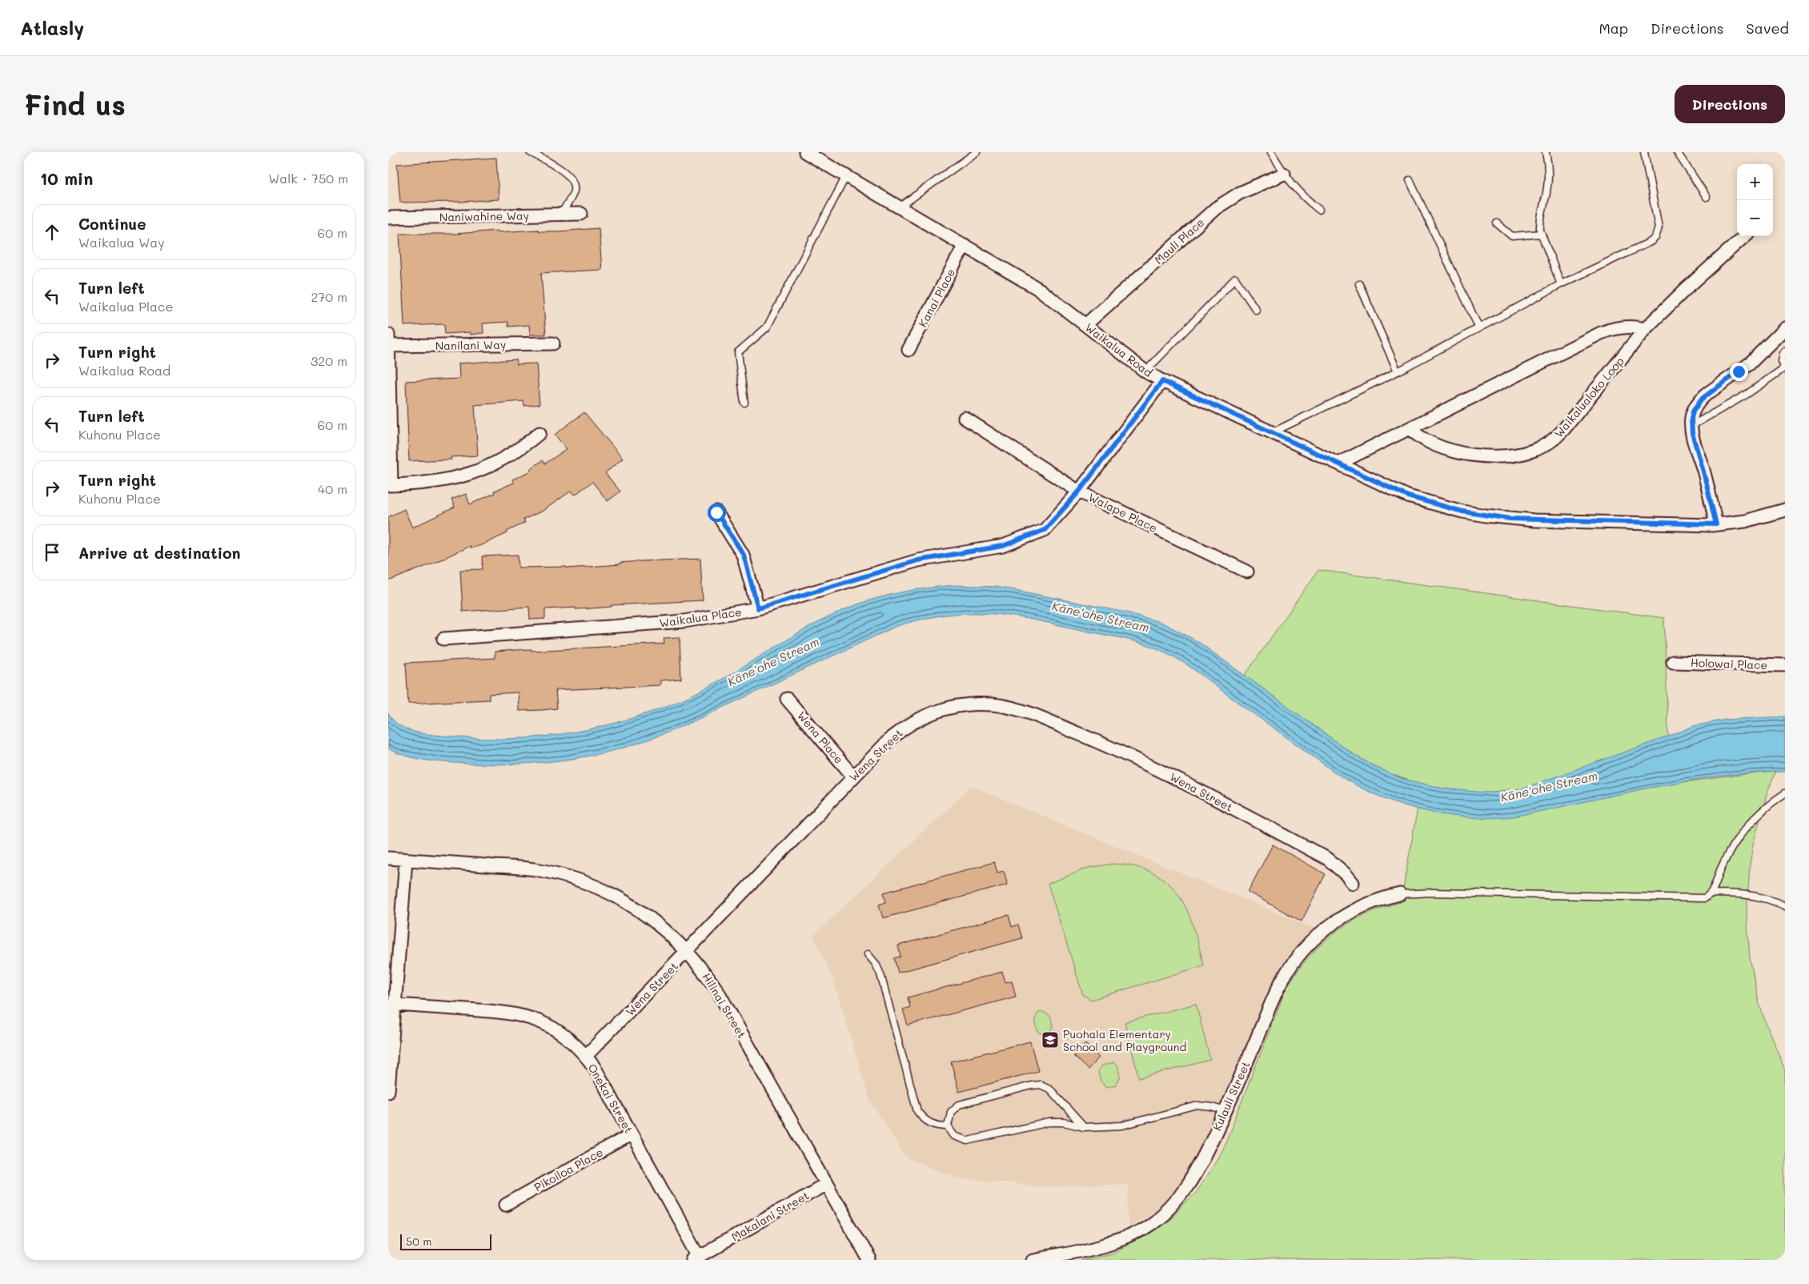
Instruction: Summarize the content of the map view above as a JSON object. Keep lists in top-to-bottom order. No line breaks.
{"streets":{"street":["Naniwahine Way","Mauli Place","Kanai Place","Nanilani Way","Waikalua Road","Waikalualoko Loop","Waiape Place","Waikalua Place","Holowai Place","Wena Place","Wena Street","Hilinai Street","Kulauli Street","Onekai Street","Pikoiloa Place","Makalani Street"]},"crossings":[["Mauli Place","Waikalua Road"],["Kanai Place","Waikalua Road"],["Waikalua Road","Waikalua Place"],["Waiape Place","Waikalua Place"],["Wena Place","Wena Street"],["Wena Street","Hilinai Street"],["Wena Street","Onekai Street"],["Hilinai Street","Makalani Street"],["Onekai Street","Pikoiloa Place"],["Onekai Street","Makalani Street"]],"water":["Kāne'ohe Stream"],"places":{"school or university":["Puohala Elementary School and Playground"]},"scale_bar":"50 m","page":{"header":"Atlasly","nav":["Map","Directions","Saved"],"buttons":"Directions","title":"Find us","heading":["10 min","Walk · 750 m"],"map_buttons":["+","−"],"list":[["Continue","Waikalua Way","60 m"],["Turn left","Waikalua Place","270 m"],["Turn right","Waikalua Road","320 m"],["Turn left","Kuhonu Place","60 m"],["Turn right","Kuhonu Place","40 m"],"Arrive at destination"],"scale":"50 m"}}
